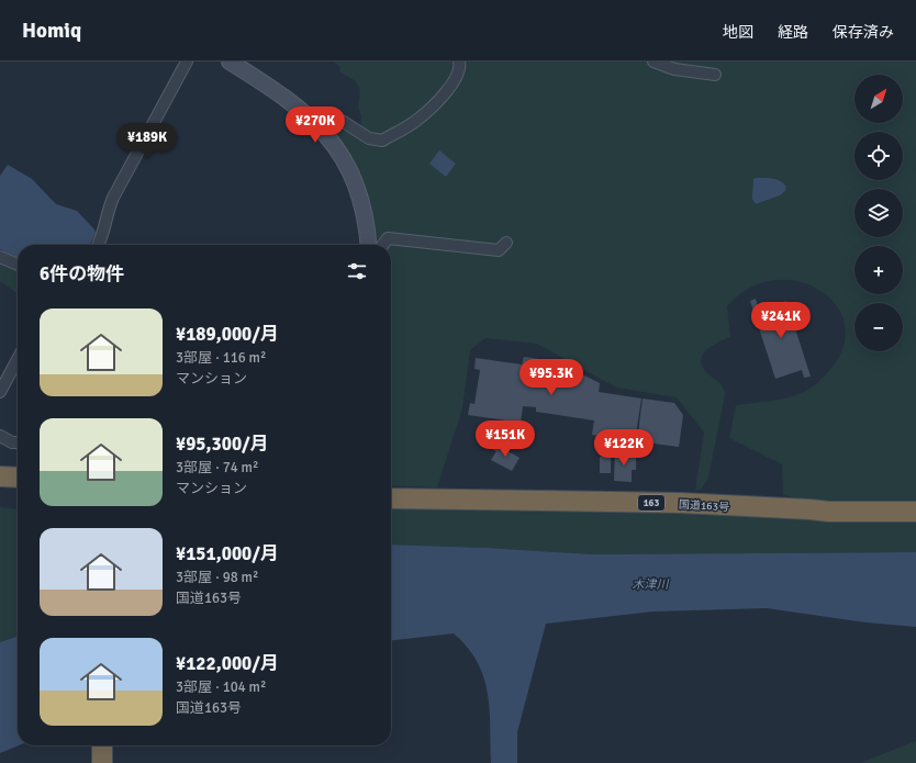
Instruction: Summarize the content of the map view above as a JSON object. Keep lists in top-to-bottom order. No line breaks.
{"streets":{"highway":["163","国道163号"]},"water":["木津川"],"north":"top right","page":{"header":"Homiq","nav":["地図","経路","保存済み"],"map_buttons":["+","−"],"price":["¥270K","¥189K","¥241K","¥95.3K","¥151K","¥122K"],"heading":"6件の物件","list":[{"name":"¥189,000/月","note":"3部屋 · 116 m² · マンション"},{"name":"¥95,300/月","note":"3部屋 · 74 m² · マンション"},{"name":"¥151,000/月","note":"3部屋 · 98 m² · 国道163号"},{"name":"¥122,000/月","note":"3部屋 · 104 m² · 国道163号"}]}}
